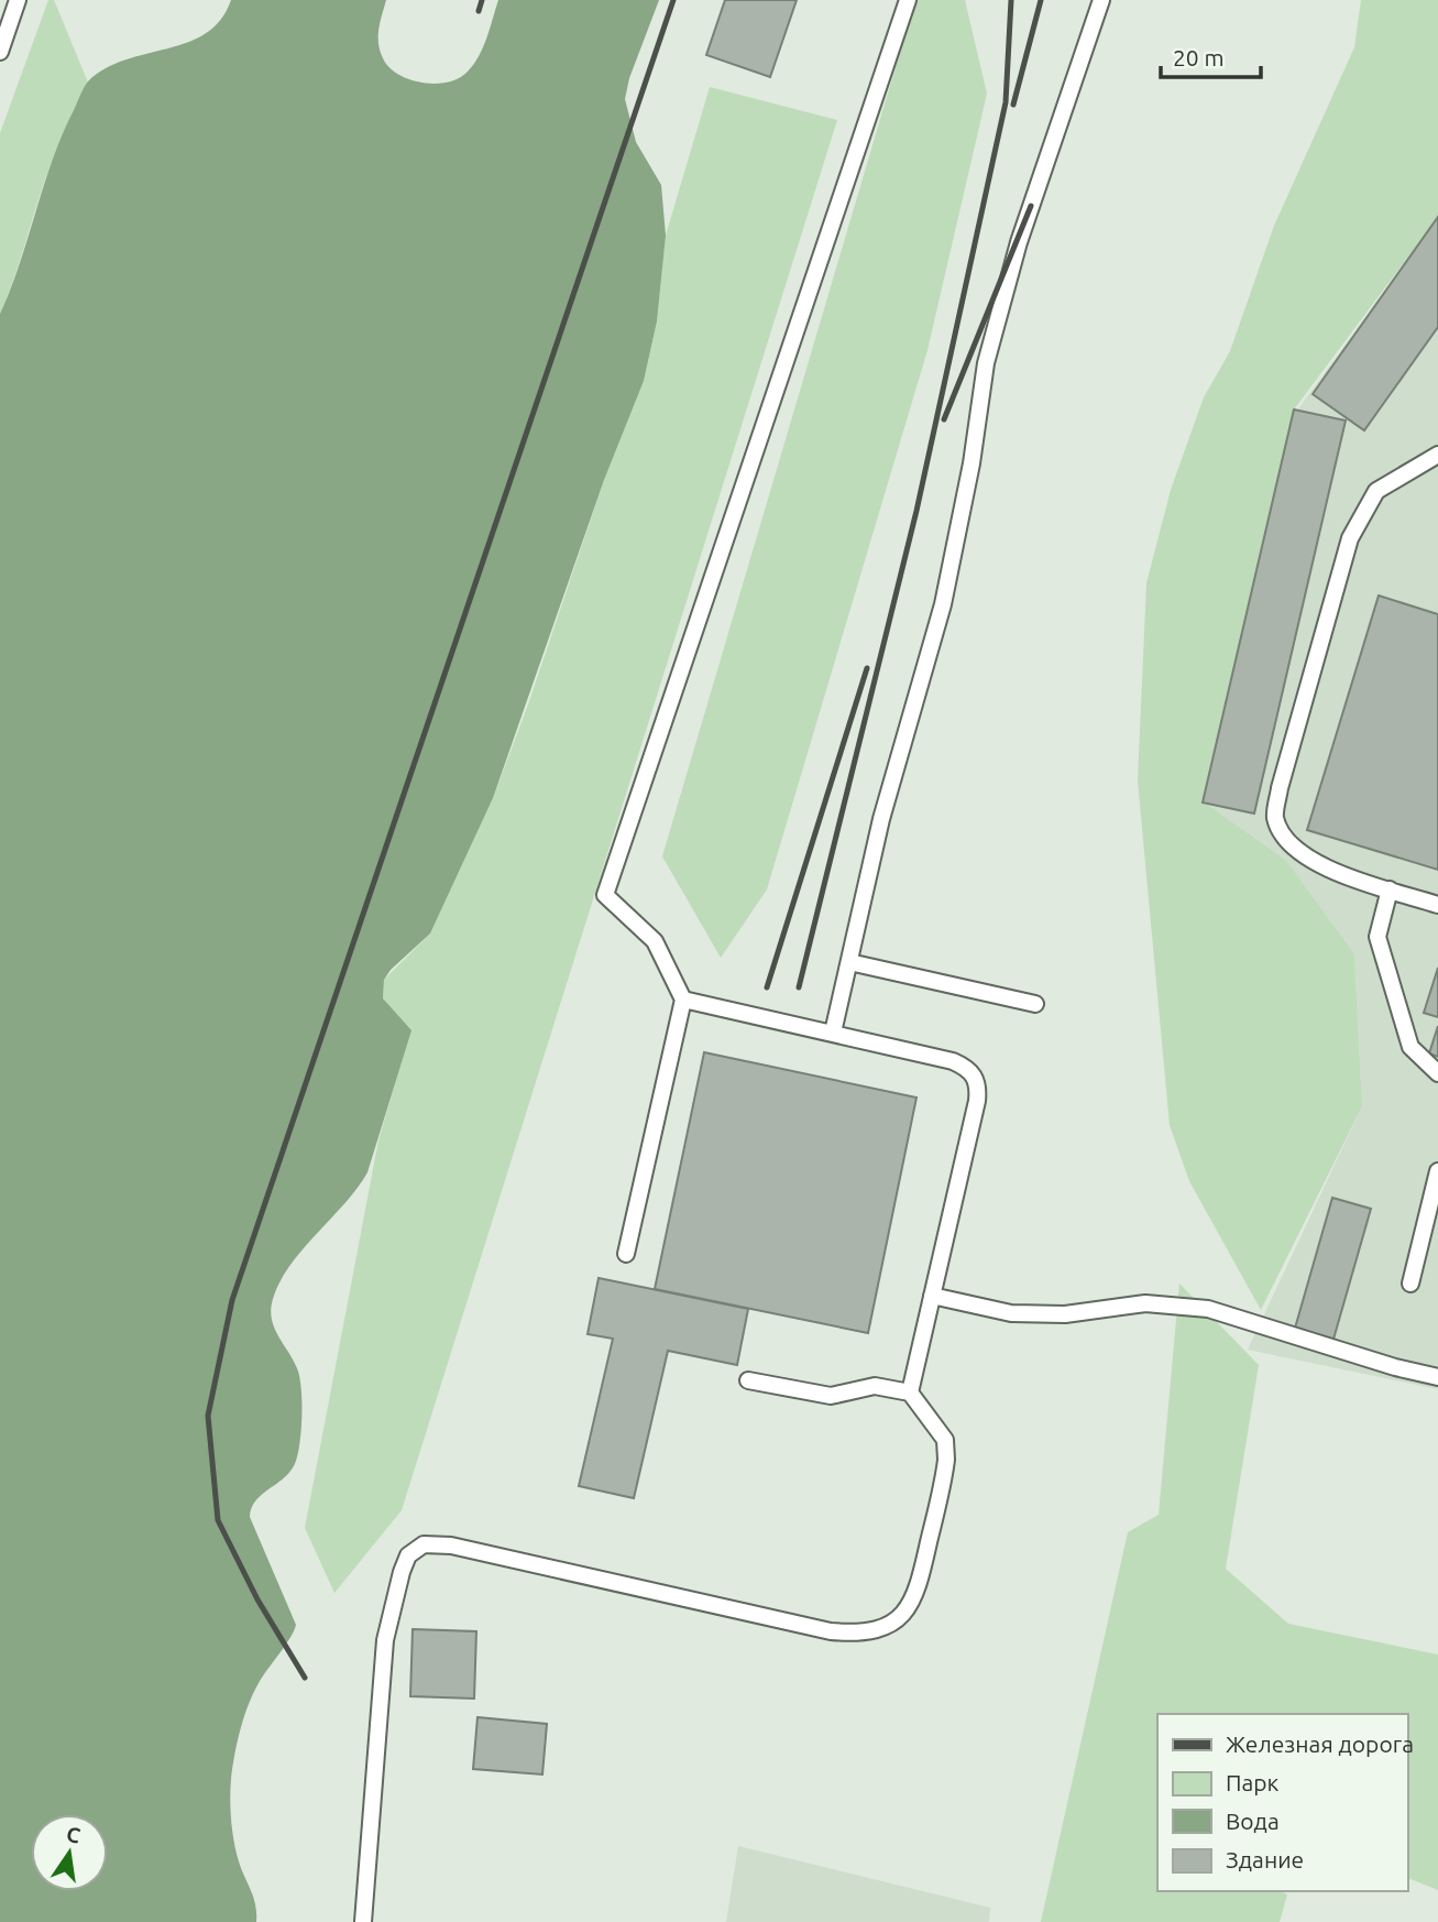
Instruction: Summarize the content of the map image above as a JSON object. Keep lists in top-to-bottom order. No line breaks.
{"legend":["Железная дорога","Парк","Вода","Здание"],"scale_bar":"20 m","north":"top"}
